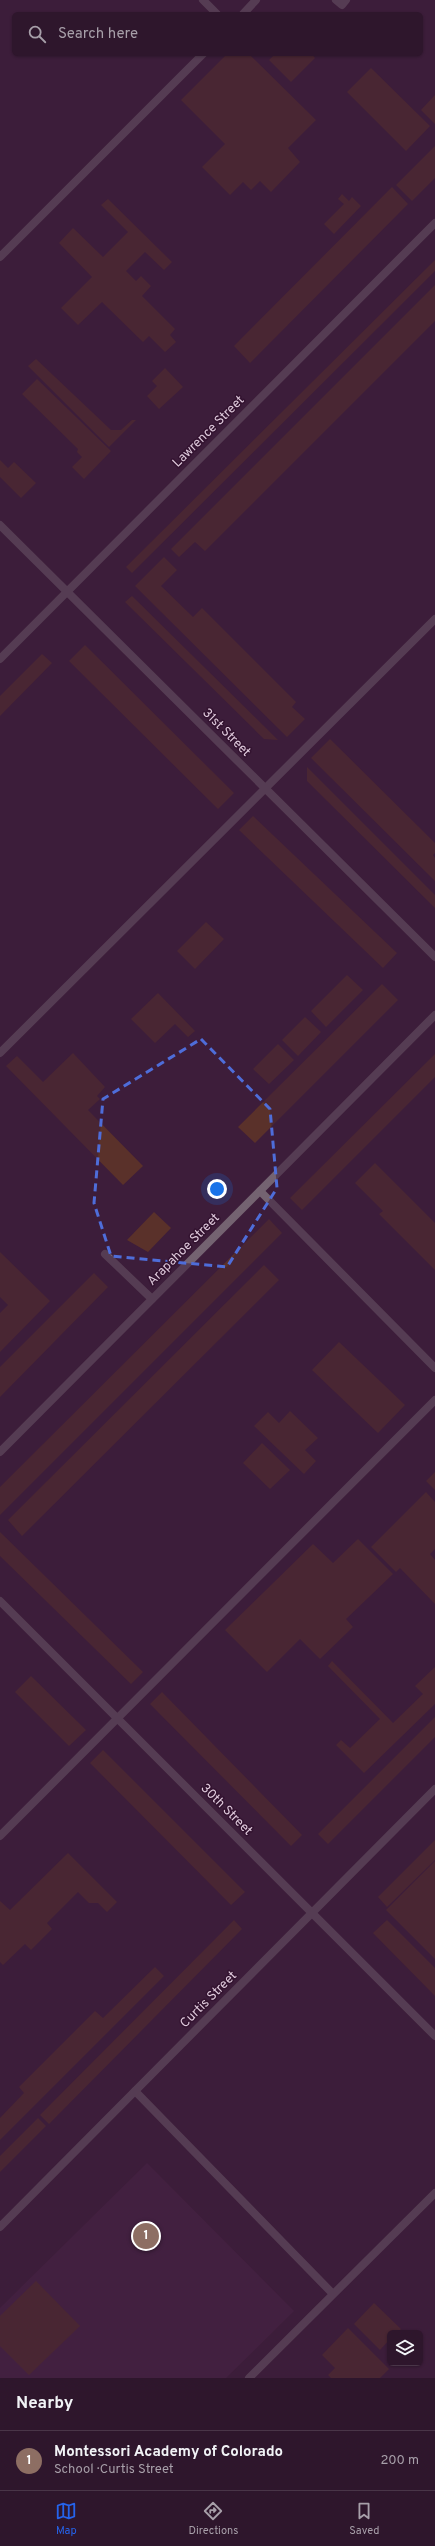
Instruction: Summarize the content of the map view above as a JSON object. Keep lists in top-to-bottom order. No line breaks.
{"streets":{"street":["Lawrence Street","31st Street","Arapahoe Street","30th Street","Curtis Street"]},"crossings":[["Lawrence Street","31st Street"],["30th Street","Curtis Street"]],"page":{"search":"Search here","pins":"1","heading":"Nearby","list":[{"mark":"1","name":"Montessori Academy of Colorado","note":"School · Curtis Street","value":"200 m"}],"nav":["Map","Directions","Saved"]}}
